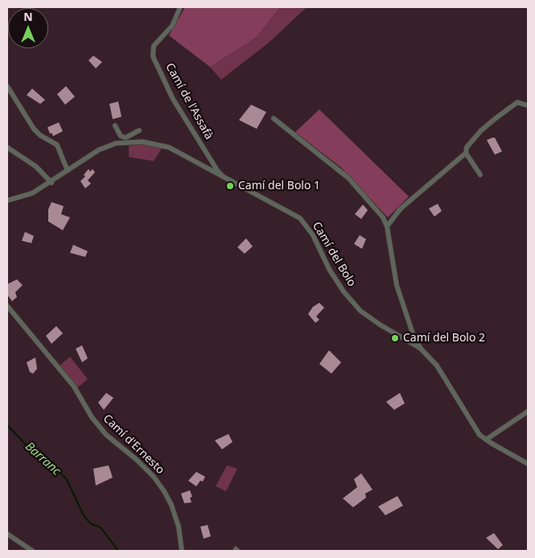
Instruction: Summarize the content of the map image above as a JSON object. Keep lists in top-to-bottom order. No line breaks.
{"streets":{"street":["Camí de l'Assafà","Camí del Bolo","Camí d'Ernesto"]},"crossings":[["Camí de l'Assafà","Camí del Bolo"]],"water":["Barranc"],"places":["Camí del Bolo 1","Camí del Bolo 2"],"north":"top"}
